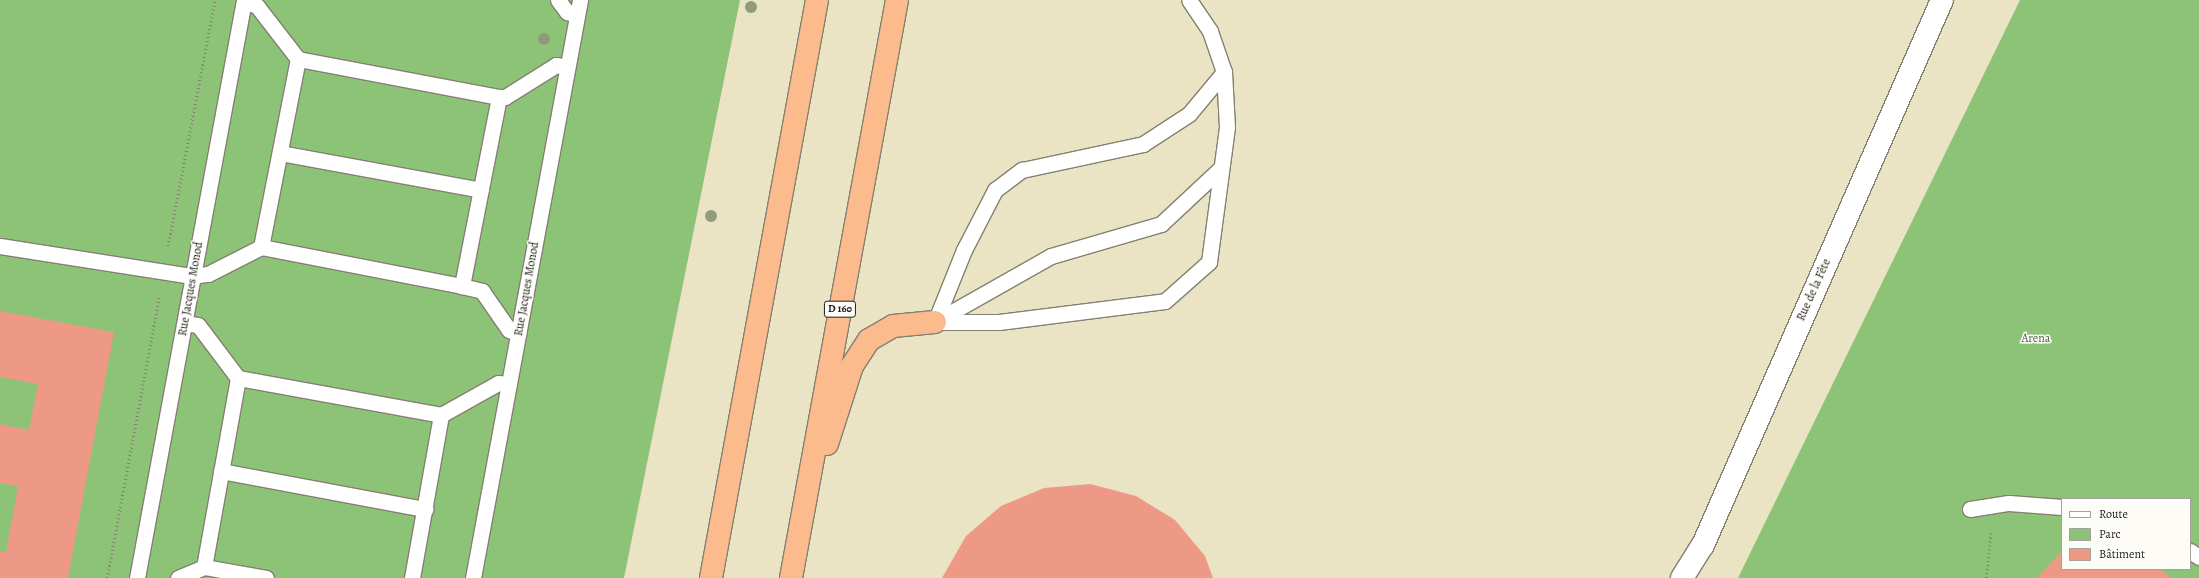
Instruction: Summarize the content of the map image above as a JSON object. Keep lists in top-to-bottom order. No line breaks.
{"streets":{"highway":["D 160"],"street":["Rue de la Fête"],"lane":["Rue Jacques Monod"]},"parks":["Arena"],"legend":["Route","Parc","Bâtiment"]}
